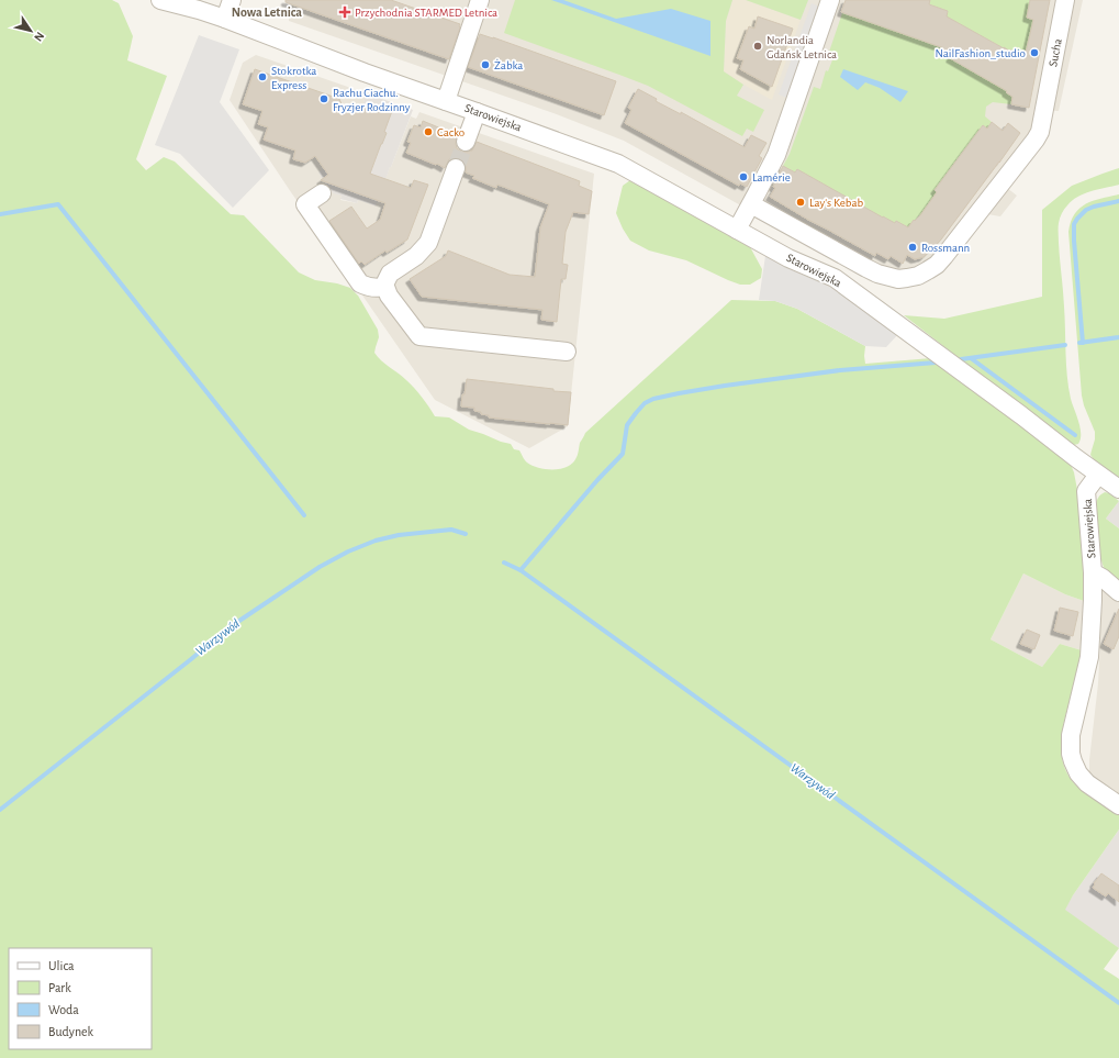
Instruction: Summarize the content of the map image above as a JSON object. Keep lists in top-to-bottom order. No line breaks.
{"streets":{"street":["Sucha","Starowiejska"]},"districts":["Nowa Letnica"],"water":["Warzywód"],"places":{"health":["Przychodnia STARMED Letnica"],"other":["Norlandia Gdańsk Letnica","NailFashion_studio","Żabka","Stokrotka Express","Rachu Ciachu. Fryzjer Rodzinny","Cacko","Lamérie","Lay's Kebab","Rossmann"]},"legend":["Ulica","Park","Woda","Budynek"],"north":"bottom right"}
